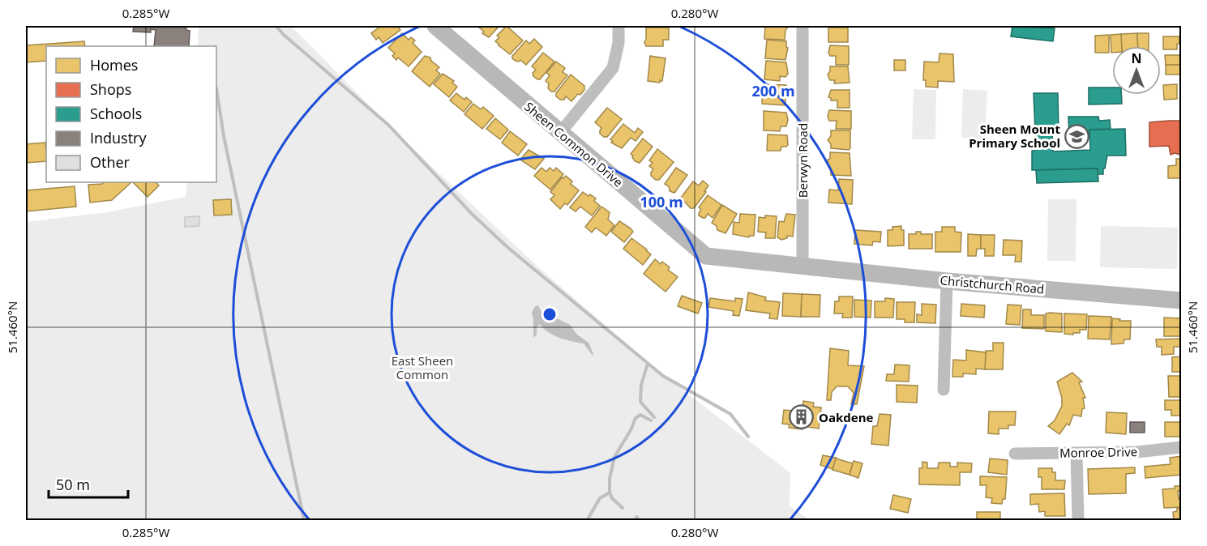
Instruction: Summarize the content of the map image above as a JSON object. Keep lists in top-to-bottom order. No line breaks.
{"streets":{"street":["Sheen Common Drive","Berwyn Road","Christchurch Road","Monroe Drive"]},"crossings":[["Sheen Common Drive","Berwyn Road"],["Sheen Common Drive","Christchurch Road"],["Berwyn Road","Christchurch Road"]],"parks":["East Sheen Common"],"places":{"school or university":["Sheen Mount Primary School"],"building":["Oakdene"]},"legend":["Homes","Shops","Schools","Industry","Other"],"scale_bar":"50 m","north":"top","coordinates":["0.285°W","0.280°W","51.460°N"],"rings":["200 m","100 m"]}
